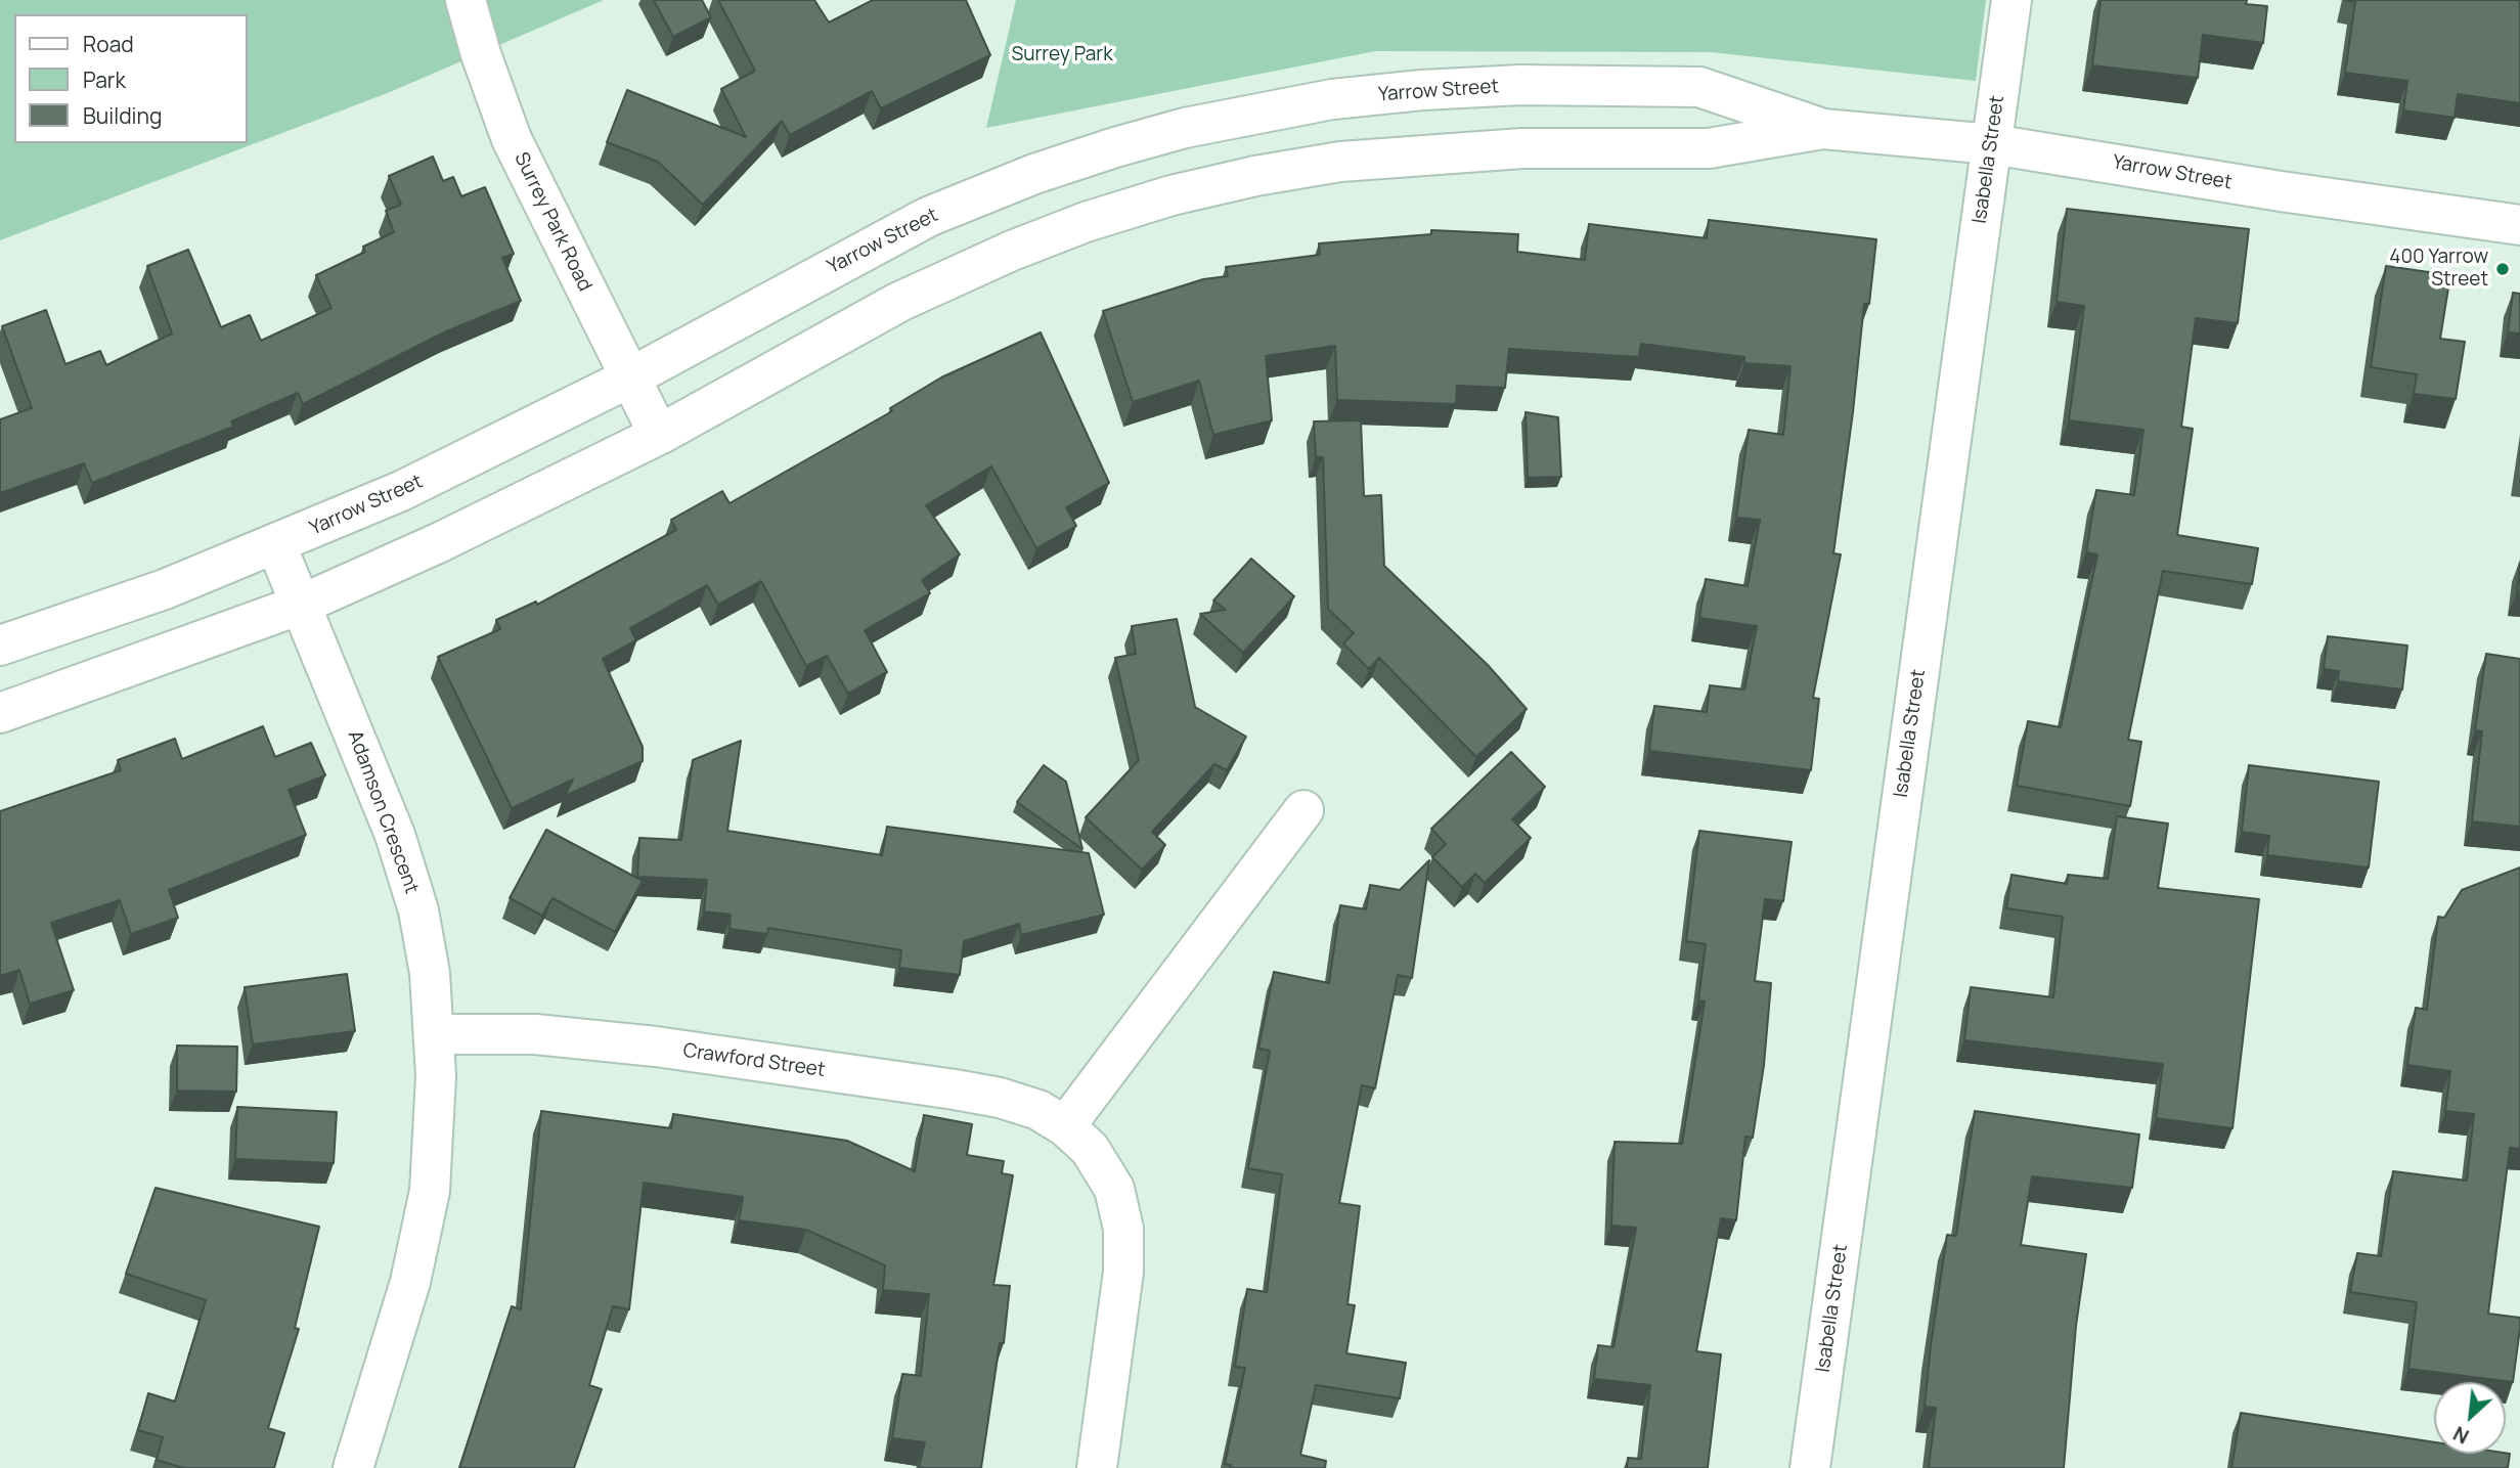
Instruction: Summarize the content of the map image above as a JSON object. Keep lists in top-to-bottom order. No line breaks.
{"streets":{"street":["Yarrow Street","Isabella Street","Surrey Park Road","Adamson Crescent","Crawford Street"]},"crossings":[["Yarrow Street","Isabella Street"],["Yarrow Street","Surrey Park Road"],["Yarrow Street","Adamson Crescent"],["Adamson Crescent","Crawford Street"]],"parks":["Surrey Park"],"places":["400 Yarrow Street"],"legend":["Road","Park","Building"],"north":"bottom left"}
